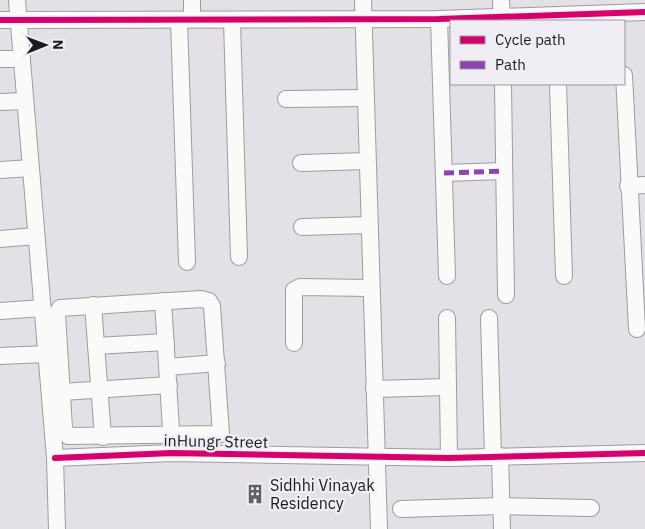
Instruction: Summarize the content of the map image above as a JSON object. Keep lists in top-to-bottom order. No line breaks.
{"streets":{"street":["inHungr Street"]},"places":{"building":["Sidhhi Vinayak Residency"]},"legend":["Cycle path","Path"],"north":"right"}
